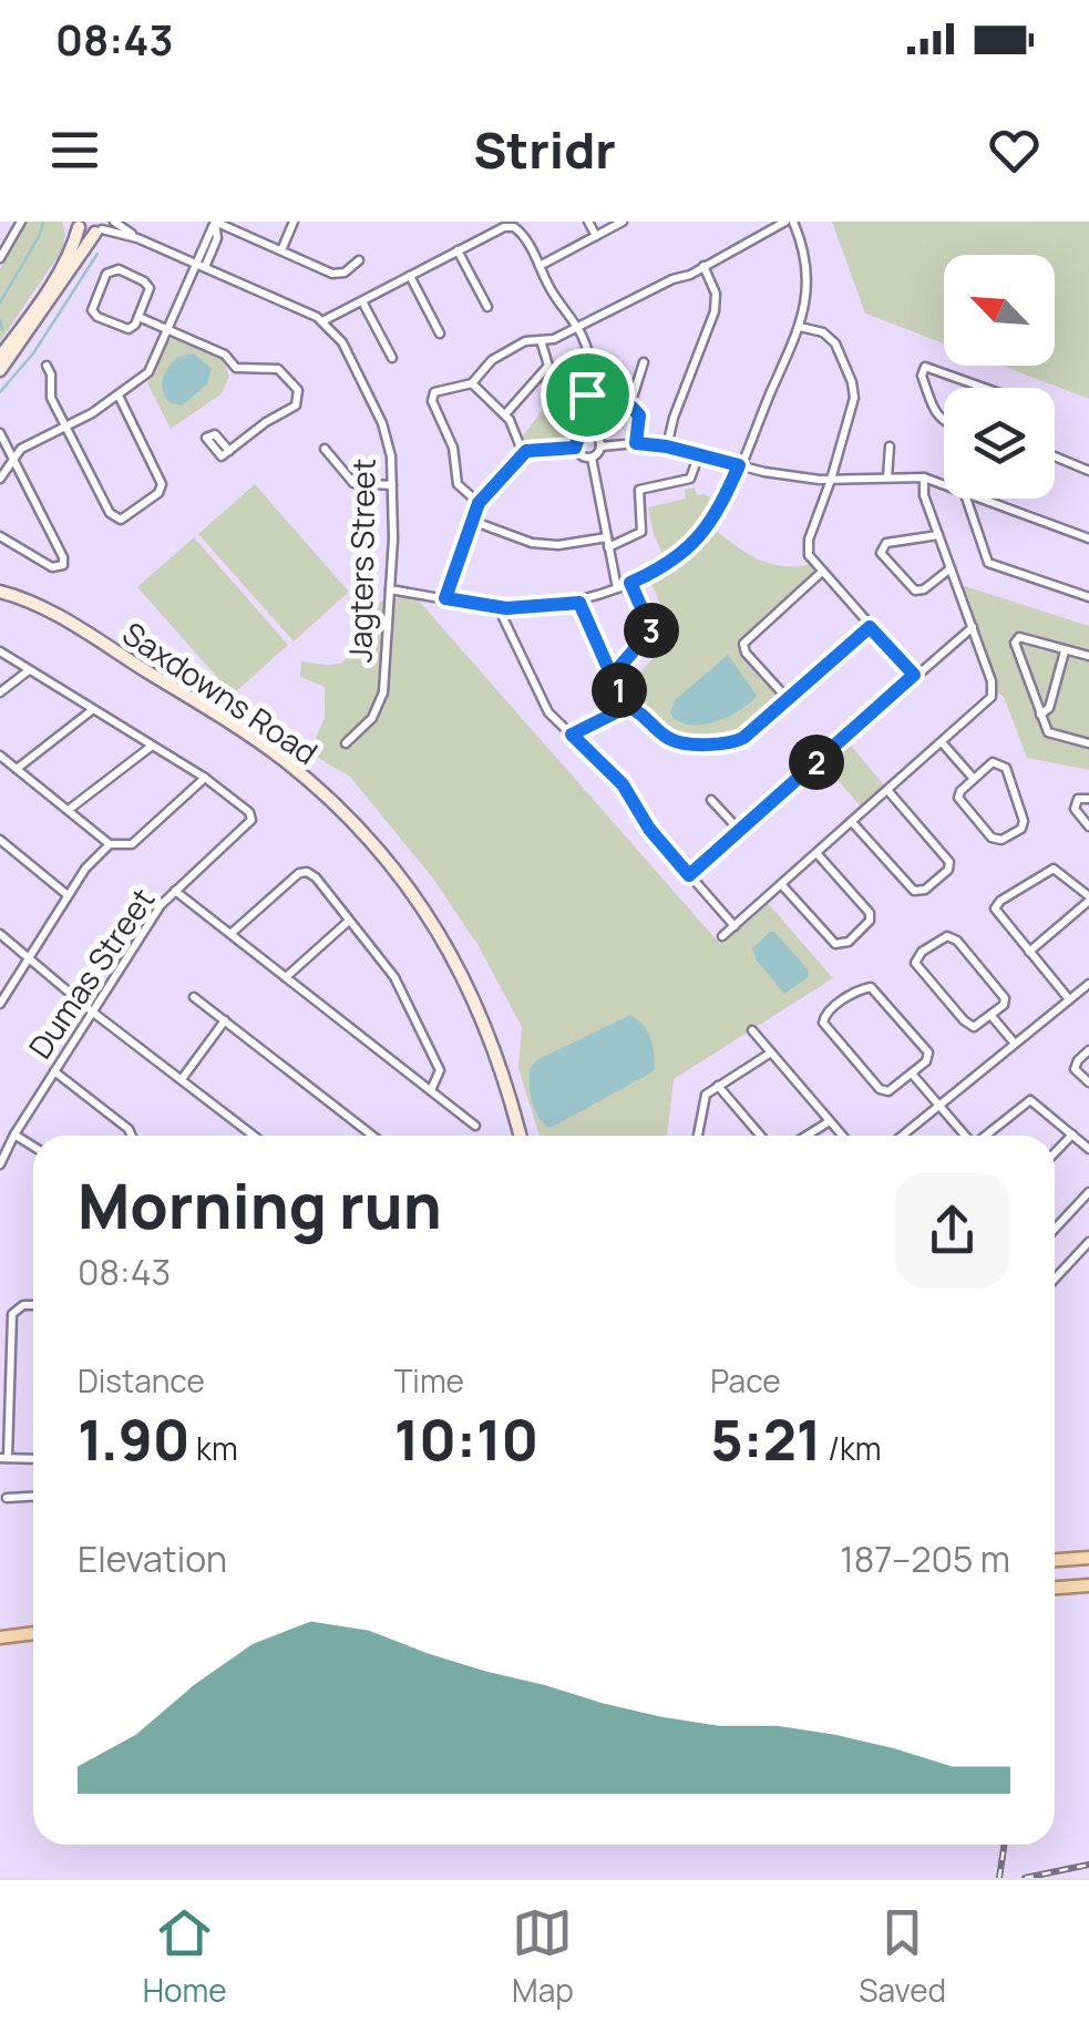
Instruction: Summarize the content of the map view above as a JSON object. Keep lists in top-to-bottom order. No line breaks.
{"streets":{"street":["Jagters Street","Saxdowns Road","Dumas Street"]},"north":"top left","page":{"status":"08:43","header":"Stridr","pins":["3","1","2"],"heading":["Morning run","08:43"],"stats":[["Distance","1.90 km"],["Time","10:10"],["Pace","5:21 /km"]],"chart":["Elevation","187–205 m"],"tabs":["Home","Map","Saved"]}}
